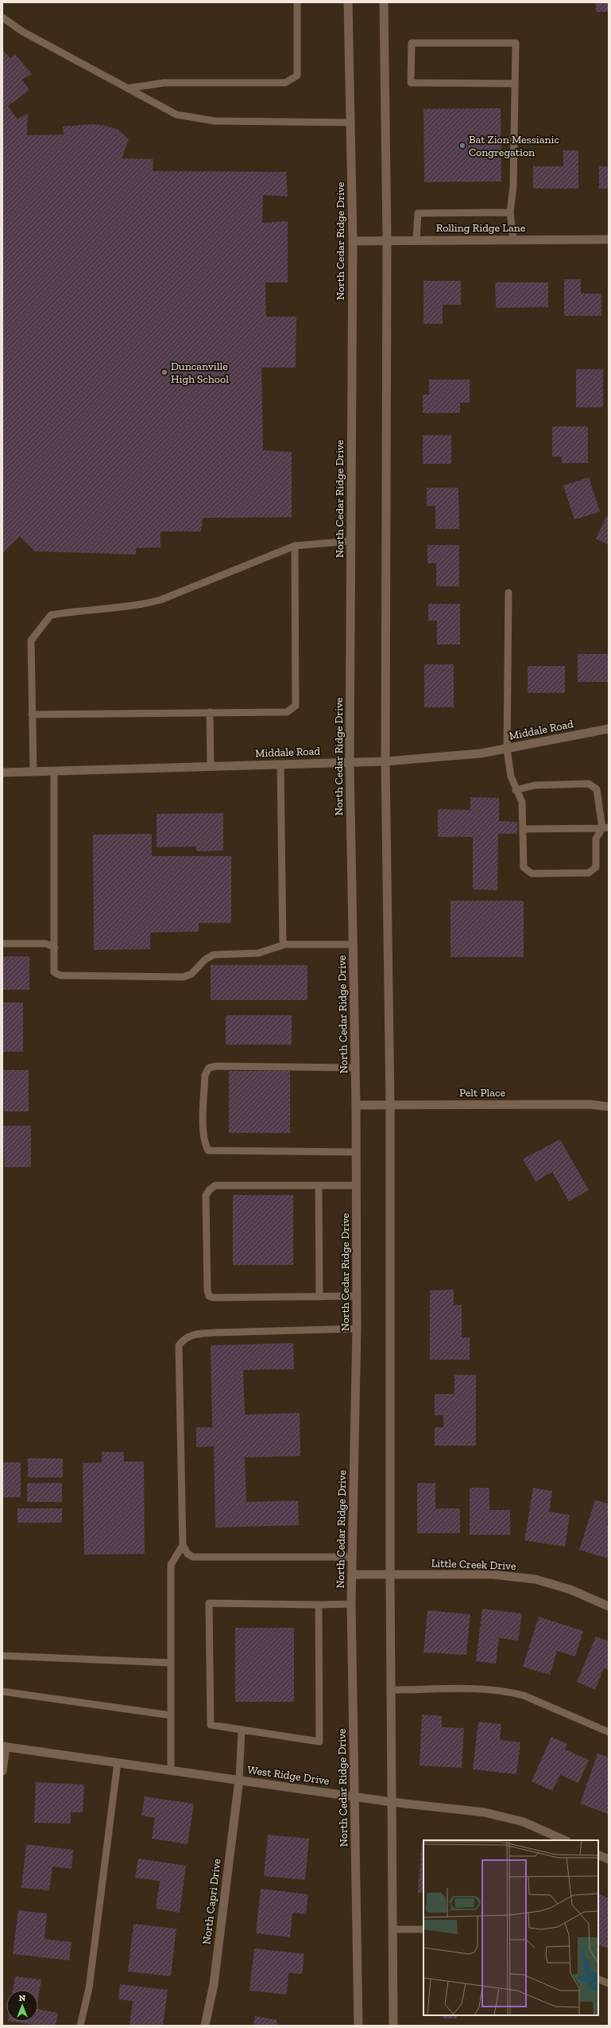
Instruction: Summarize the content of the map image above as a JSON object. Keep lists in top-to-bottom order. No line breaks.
{"streets":{"main road":["Rolling Ridge Lane","North Cedar Ridge Drive","Middale Road","Pelt Place","Little Creek Drive","West Ridge Drive","North Capri Drive"]},"crossings":[["Rolling Ridge Lane","North Cedar Ridge Drive"],["North Cedar Ridge Drive","Middale Road"],["North Cedar Ridge Drive","Pelt Place"],["North Cedar Ridge Drive","Little Creek Drive"],["North Cedar Ridge Drive","West Ridge Drive"],["West Ridge Drive","North Capri Drive"]],"places":["Bat Zion Messianic Congregation","Duncanville High School"],"north":"top"}
